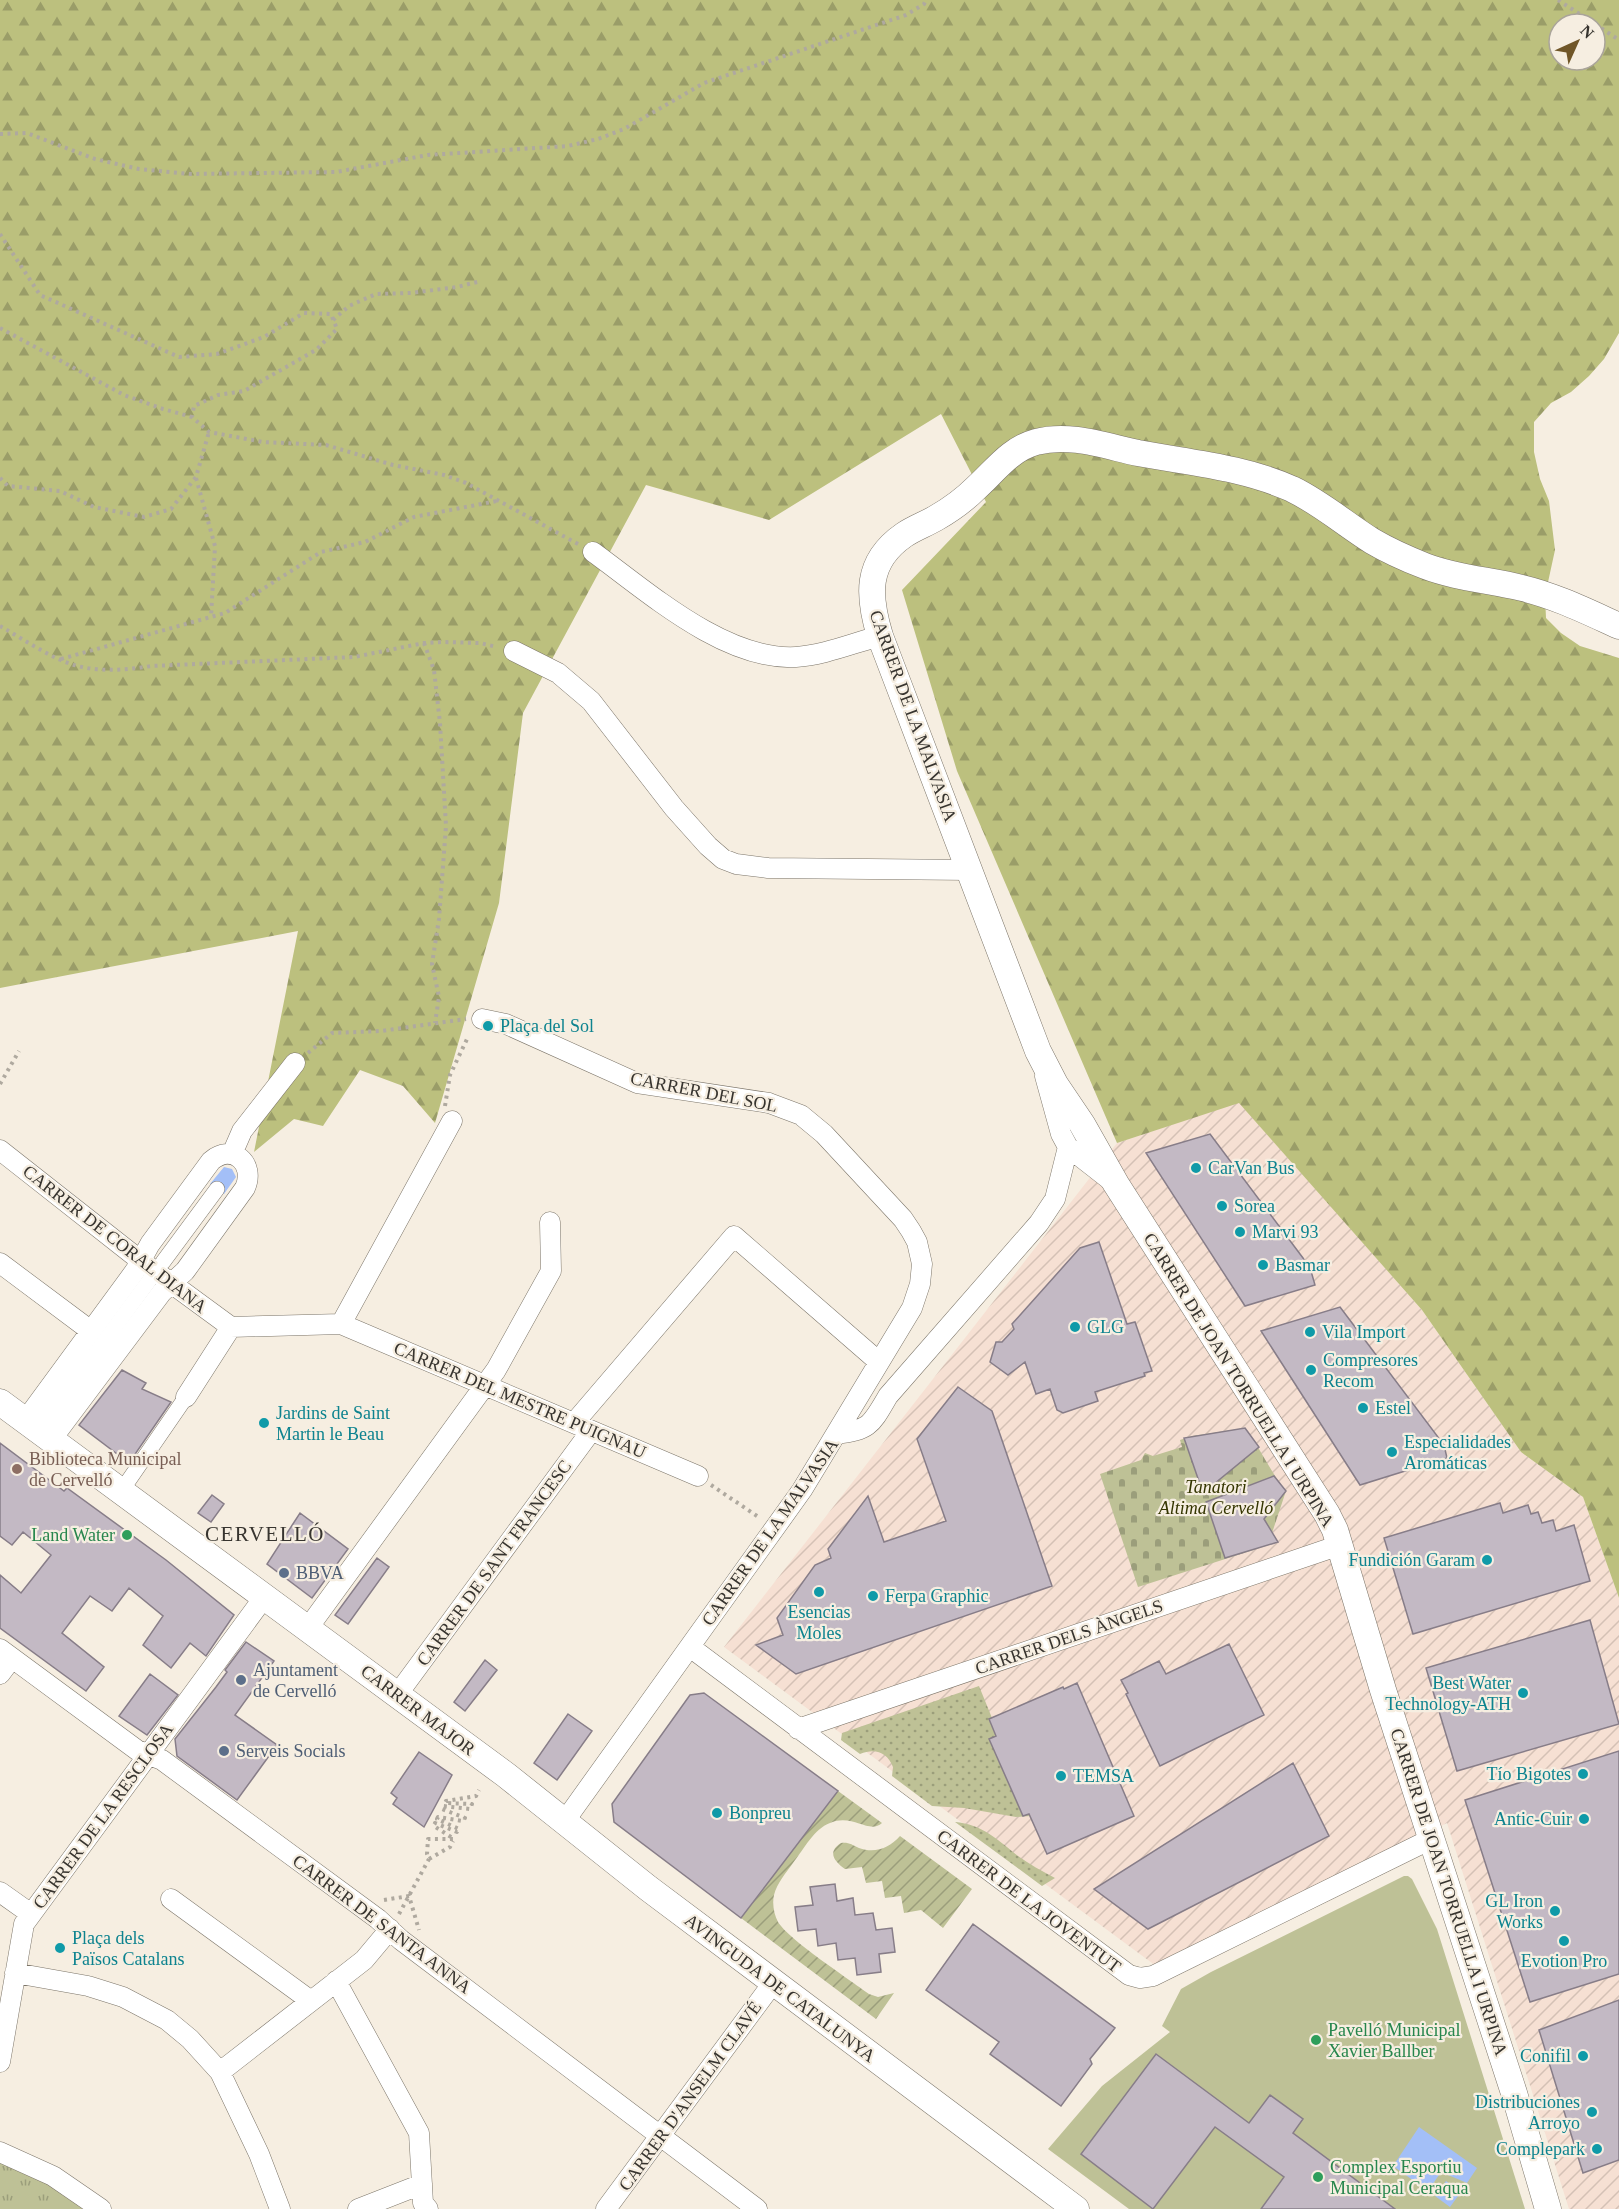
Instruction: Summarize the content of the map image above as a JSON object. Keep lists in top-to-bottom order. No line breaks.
{"streets":{"street":["CARRER DE LA MALVASIA","CARRER DEL SOL","CARRER DE CORAL DIANA","CARRER DE JOAN TORRUELLA I URPINA","CARRER DEL MESTRE PUIGNAU","CARRER DE SANT FRANCESC","CARRER DELS ÀNGELS","CARRER MAJOR","CARRER DE LA RESCLOSA","CARRER DE LA JOVENTUT","CARRER DE SANTA ANNA","AVINGUDA DE CATALUNYA","CARRER D'ANSELM CLAVÉ"]},"crossings":[["CARRER DE LA MALVASIA","CARRER DEL SOL"],["CARRER DE LA MALVASIA","CARRER DE JOAN TORRUELLA I URPINA"],["CARRER DE LA MALVASIA","CARRER DE LA JOVENTUT"],["CARRER DE LA MALVASIA","AVINGUDA DE CATALUNYA"],["CARRER DEL SOL","CARRER DE SANT FRANCESC"],["CARRER DE JOAN TORRUELLA I URPINA","CARRER DELS ÀNGELS"],["CARRER DE JOAN TORRUELLA I URPINA","CARRER DE LA JOVENTUT"],["CARRER DEL MESTRE PUIGNAU","CARRER DE SANT FRANCESC"],["CARRER DE SANT FRANCESC","CARRER MAJOR"],["CARRER DELS ÀNGELS","CARRER DE LA JOVENTUT"],["CARRER MAJOR","CARRER DE LA RESCLOSA"],["CARRER MAJOR","AVINGUDA DE CATALUNYA"],["CARRER DE LA RESCLOSA","CARRER DE SANTA ANNA"],["CARRER DE SANTA ANNA","CARRER D'ANSELM CLAVÉ"],["AVINGUDA DE CATALUNYA","CARRER D'ANSELM CLAVÉ"]],"districts":["CERVELLÓ"],"parks":["Tanatori Altima Cervelló"],"places":["Plaça del Sol","CarVan Bus","Sorea","Marvi 93","Basmar","GLG","Vila Import","Compresores Recom","Estel","Jardins de Saint Martin le Beau","Especialidades Aromáticas","Biblioteca Municipal de Cervelló","Land Water","Fundición Garam","BBVA","Esencias Moles","Ferpa Graphic","Ajuntament de Cervelló","Best Water Technology-ATH","Serveis Socials","Tío Bigotes","TEMSA","Bonpreu","Antic-Cuir","GL Iron Works","Evotion Pro","Plaça dels Països Catalans","Pavelló Municipal Xavier Ballber","Conifil","Distribuciones Arroyo","Complepark","Complex Esportiu Municipal Ceraqua"],"north":"top right"}
